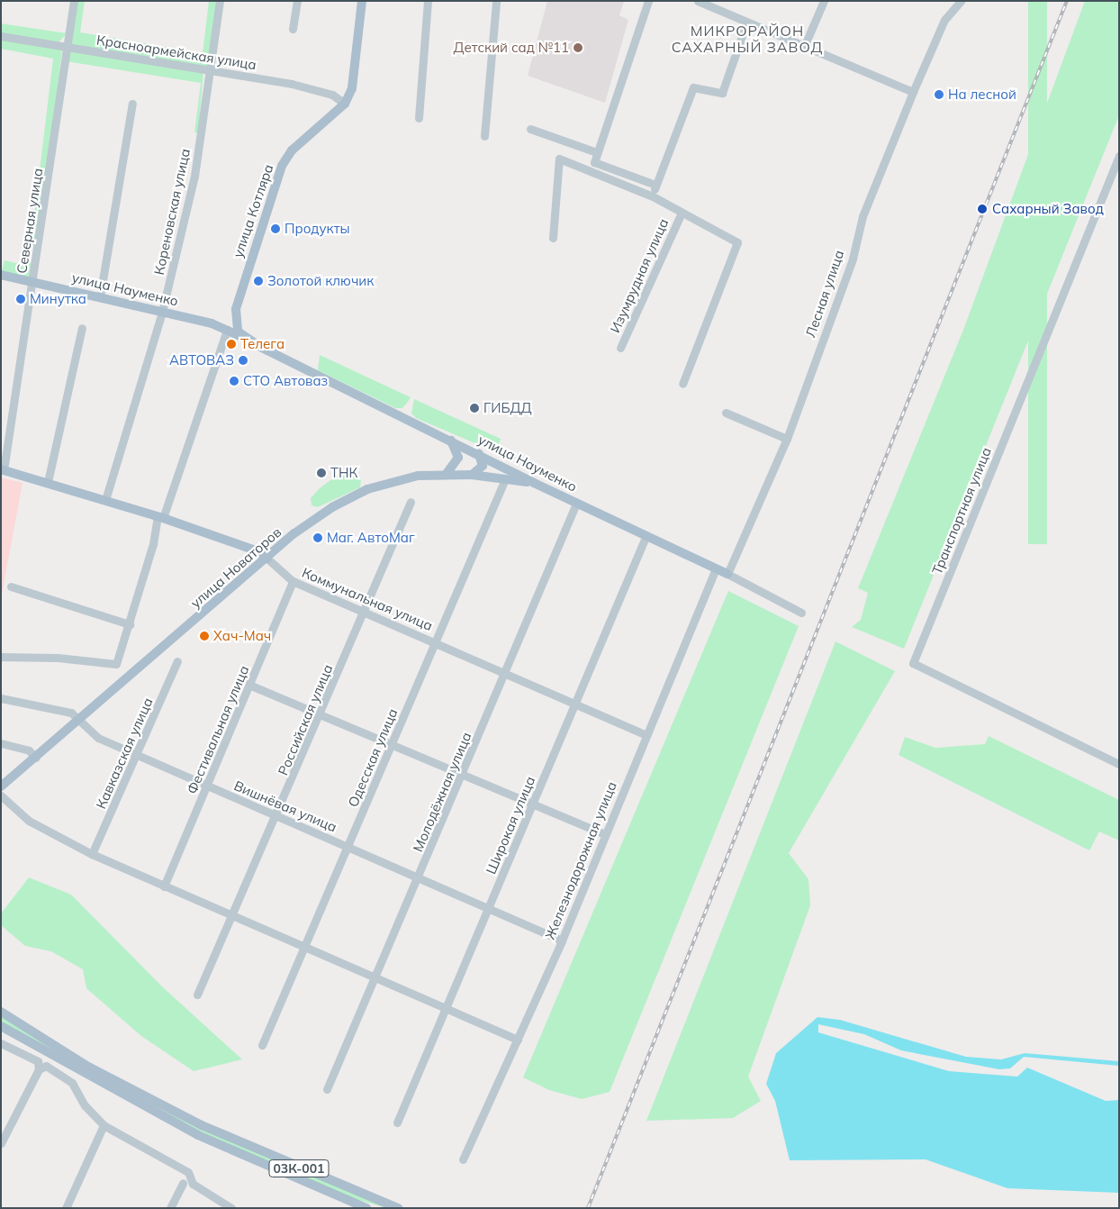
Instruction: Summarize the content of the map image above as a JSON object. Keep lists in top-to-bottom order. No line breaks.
{"streets":{"main road":["улица Котляра","улица Науменко","улица Новаторов","Коммунальная улица","03К-001"],"street":["Красноармейская улица","Кореновская улица","Северная улица","Изумрудная улица","Лесная улица","Транспортная улица","Российская улица","Фестивальная улица","Кавказская улица","Одесская улица","Молодёжная улица","Вишнёвая улица","Широкая улица","Железнодорожная улица"]},"crossings":[["Красноармейская улица","улица Котляра"],["Красноармейская улица","Кореновская улица"],["Красноармейская улица","Северная улица"],["улица Котляра","улица Науменко"],["Кореновская улица","улица Науменко"],["Кореновская улица","Коммунальная улица"],["Северная улица","улица Науменко"],["Северная улица","Коммунальная улица"],["улица Науменко","Лесная улица"],["улица Науменко","улица Новаторов"],["улица Науменко","Молодёжная улица"],["улица Науменко","Широкая улица"],["улица Науменко","Железнодорожная улица"],["улица Новаторов","Коммунальная улица"],["улица Новаторов","Одесская улица"],["улица Новаторов","Вишнёвая улица"],["Коммунальная улица","Российская улица"],["Коммунальная улица","Фестивальная улица"],["Коммунальная улица","Одесская улица"],["Коммунальная улица","Молодёжная улица"],["Коммунальная улица","Широкая улица"],["Коммунальная улица","Железнодорожная улица"],["Российская улица","Вишнёвая улица"],["Фестивальная улица","Вишнёвая улица"],["Кавказская улица","Вишнёвая улица"],["Одесская улица","Вишнёвая улица"],["Молодёжная улица","Вишнёвая улица"],["Вишнёвая улица","Широкая улица"],["Вишнёвая улица","Железнодорожная улица"]],"districts":["МИКРОРАЙОН САХАРНЫЙ ЗАВОД"],"places":["Детский сад №11","На лесной","Сахарный Завод","Продукты","Золотой ключик","Минутка","Телега","АВТОВАЗ","СТО Автоваз","ГИБДД","ТНК","Маг. АвтоМаг","Хач-Мач"]}
